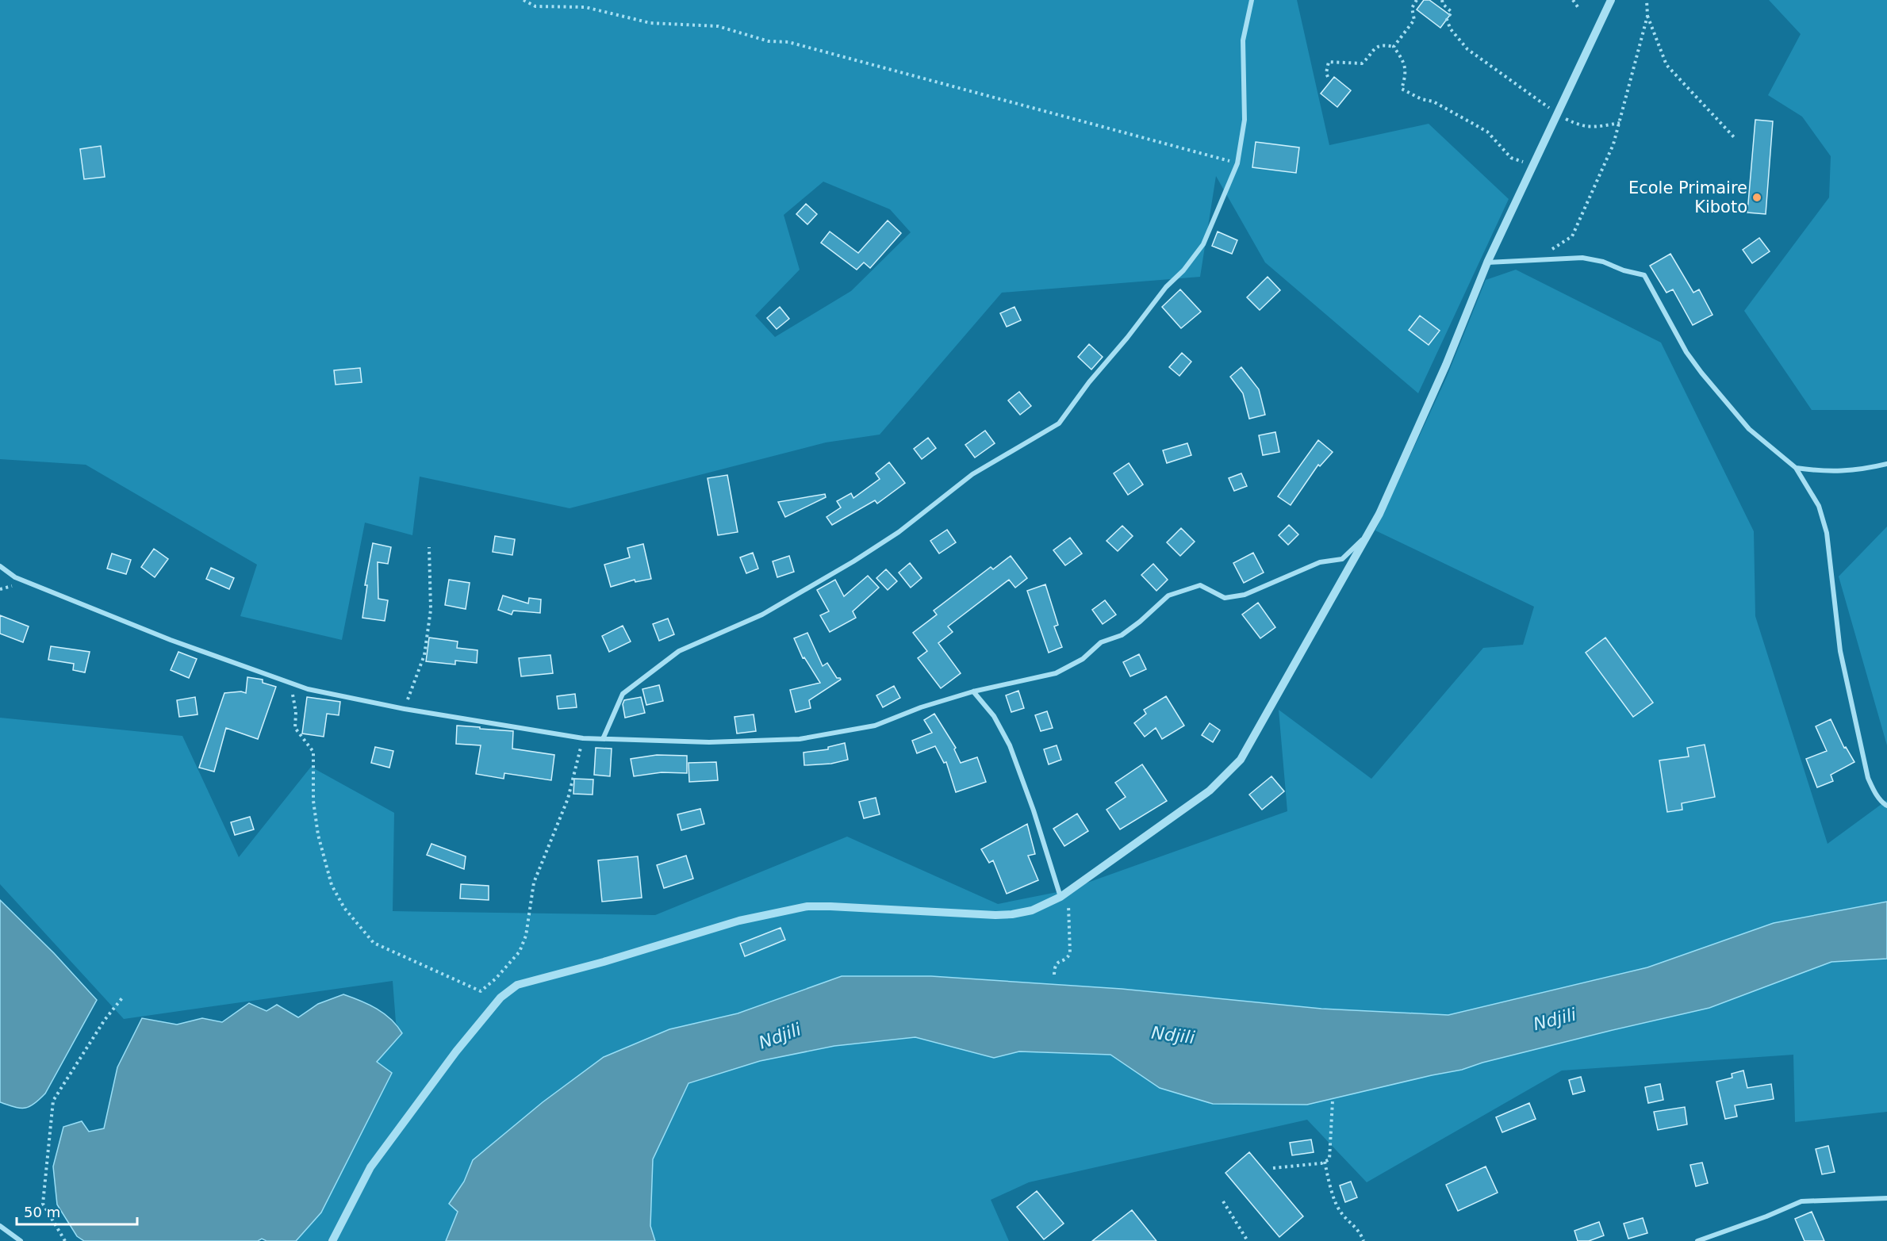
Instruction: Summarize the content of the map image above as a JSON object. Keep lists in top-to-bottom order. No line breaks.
{"water":["Ndjili"],"places":["Ecole Primaire Kiboto"],"scale_bar":"50 m"}
